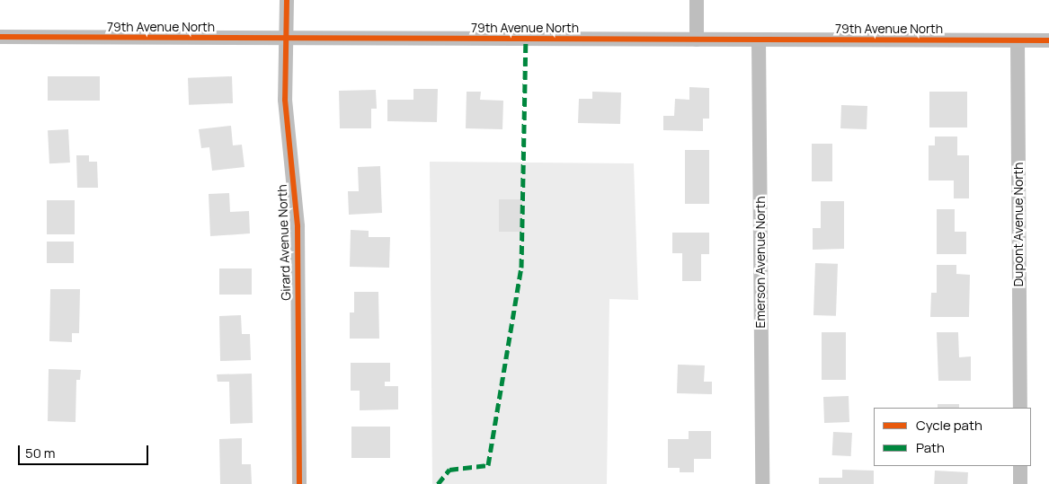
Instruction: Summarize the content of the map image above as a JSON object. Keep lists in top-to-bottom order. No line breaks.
{"streets":{"street":["79th Avenue North","Dupont Avenue North","Girard Avenue North","Emerson Avenue North"]},"crossings":[["79th Avenue North","Dupont Avenue North"],["79th Avenue North","Girard Avenue North"],["79th Avenue North","Emerson Avenue North"]],"legend":["Cycle path","Path"],"scale_bar":"50 m"}
